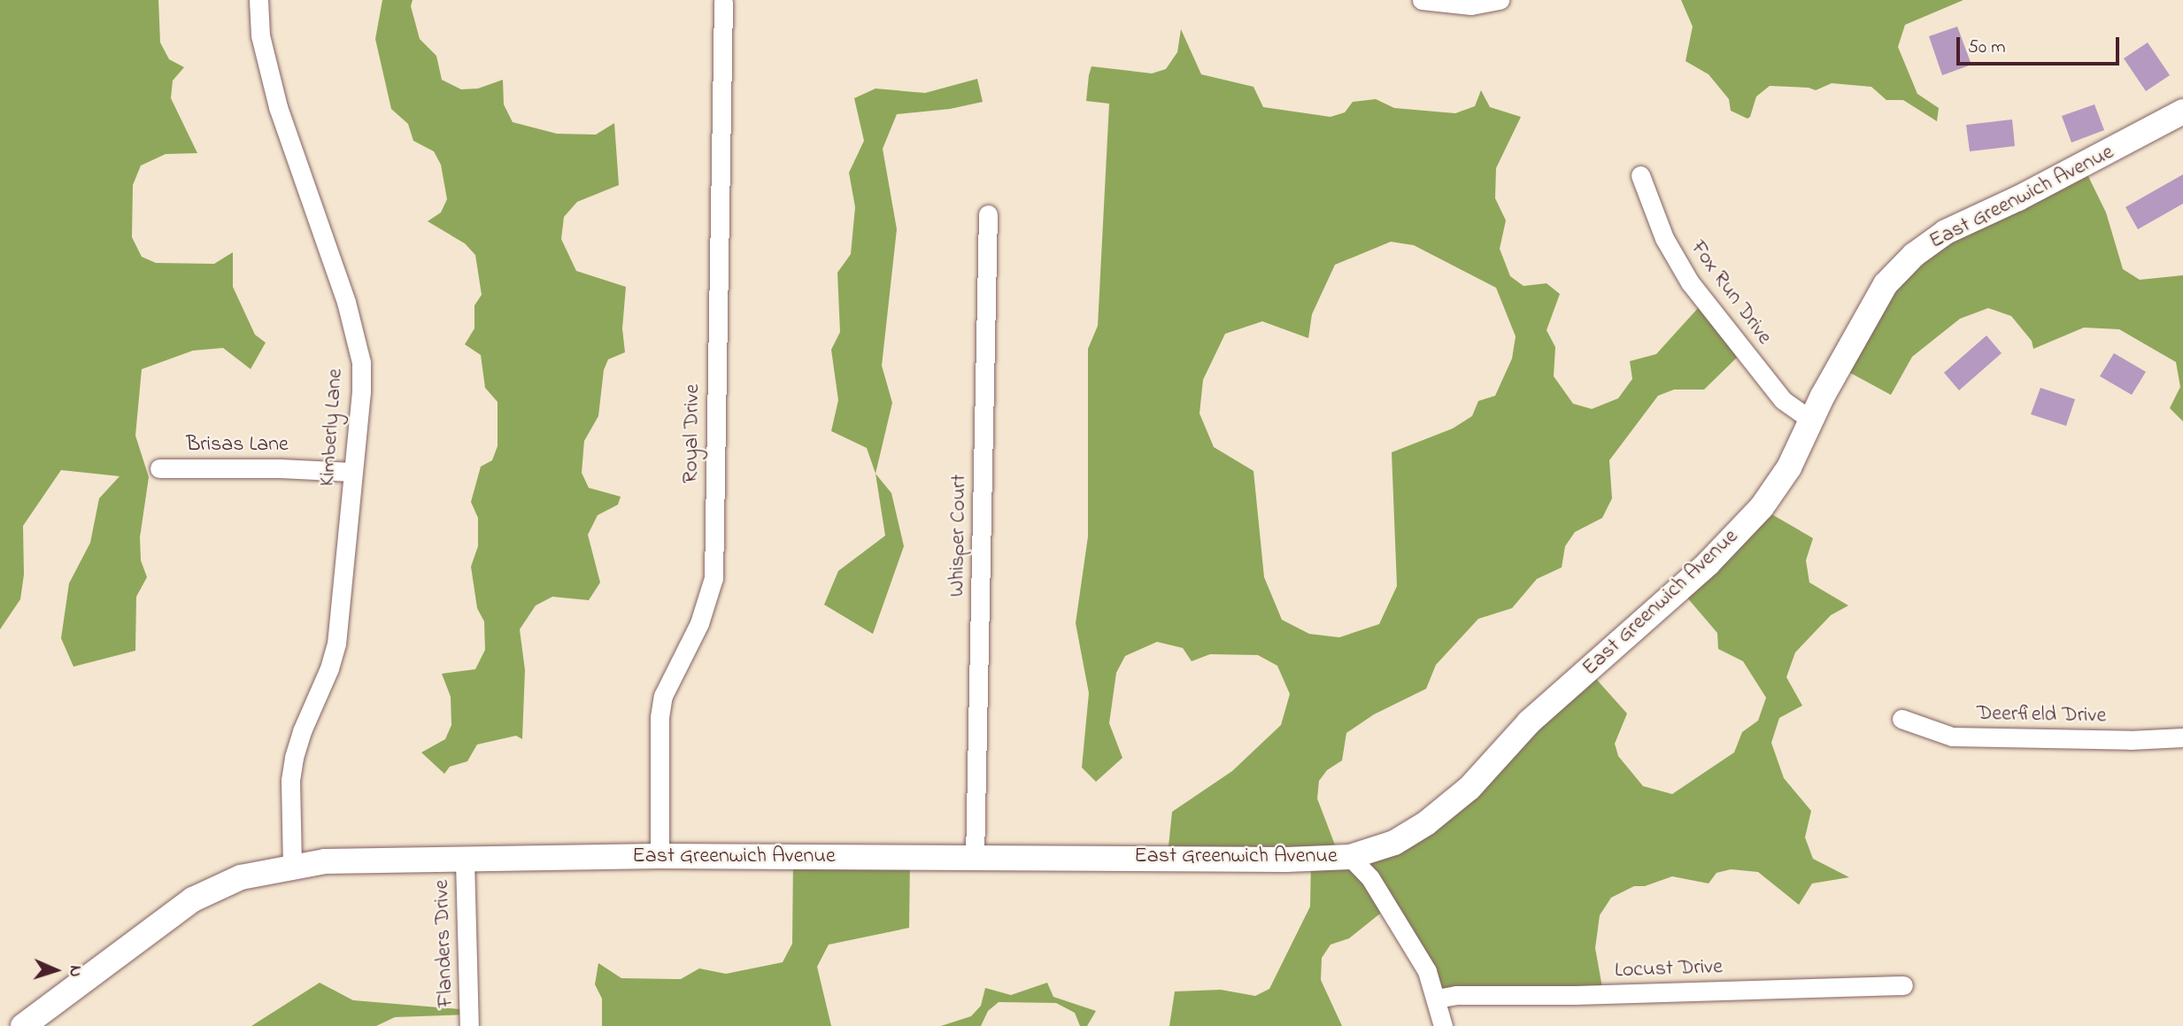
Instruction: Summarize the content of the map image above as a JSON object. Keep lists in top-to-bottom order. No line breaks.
{"streets":{"street":["East Greenwich Avenue","Fox Run Drive","Kimberly Lane","Royal Drive","Brisas Lane","Whisper Court","Deerfield Drive","Flanders Drive","Locust Drive"]},"crossings":[["East Greenwich Avenue","Fox Run Drive"],["East Greenwich Avenue","Kimberly Lane"],["East Greenwich Avenue","Royal Drive"],["East Greenwich Avenue","Whisper Court"],["East Greenwich Avenue","Flanders Drive"],["Kimberly Lane","Brisas Lane"]],"scale_bar":"50 m","north":"right"}
